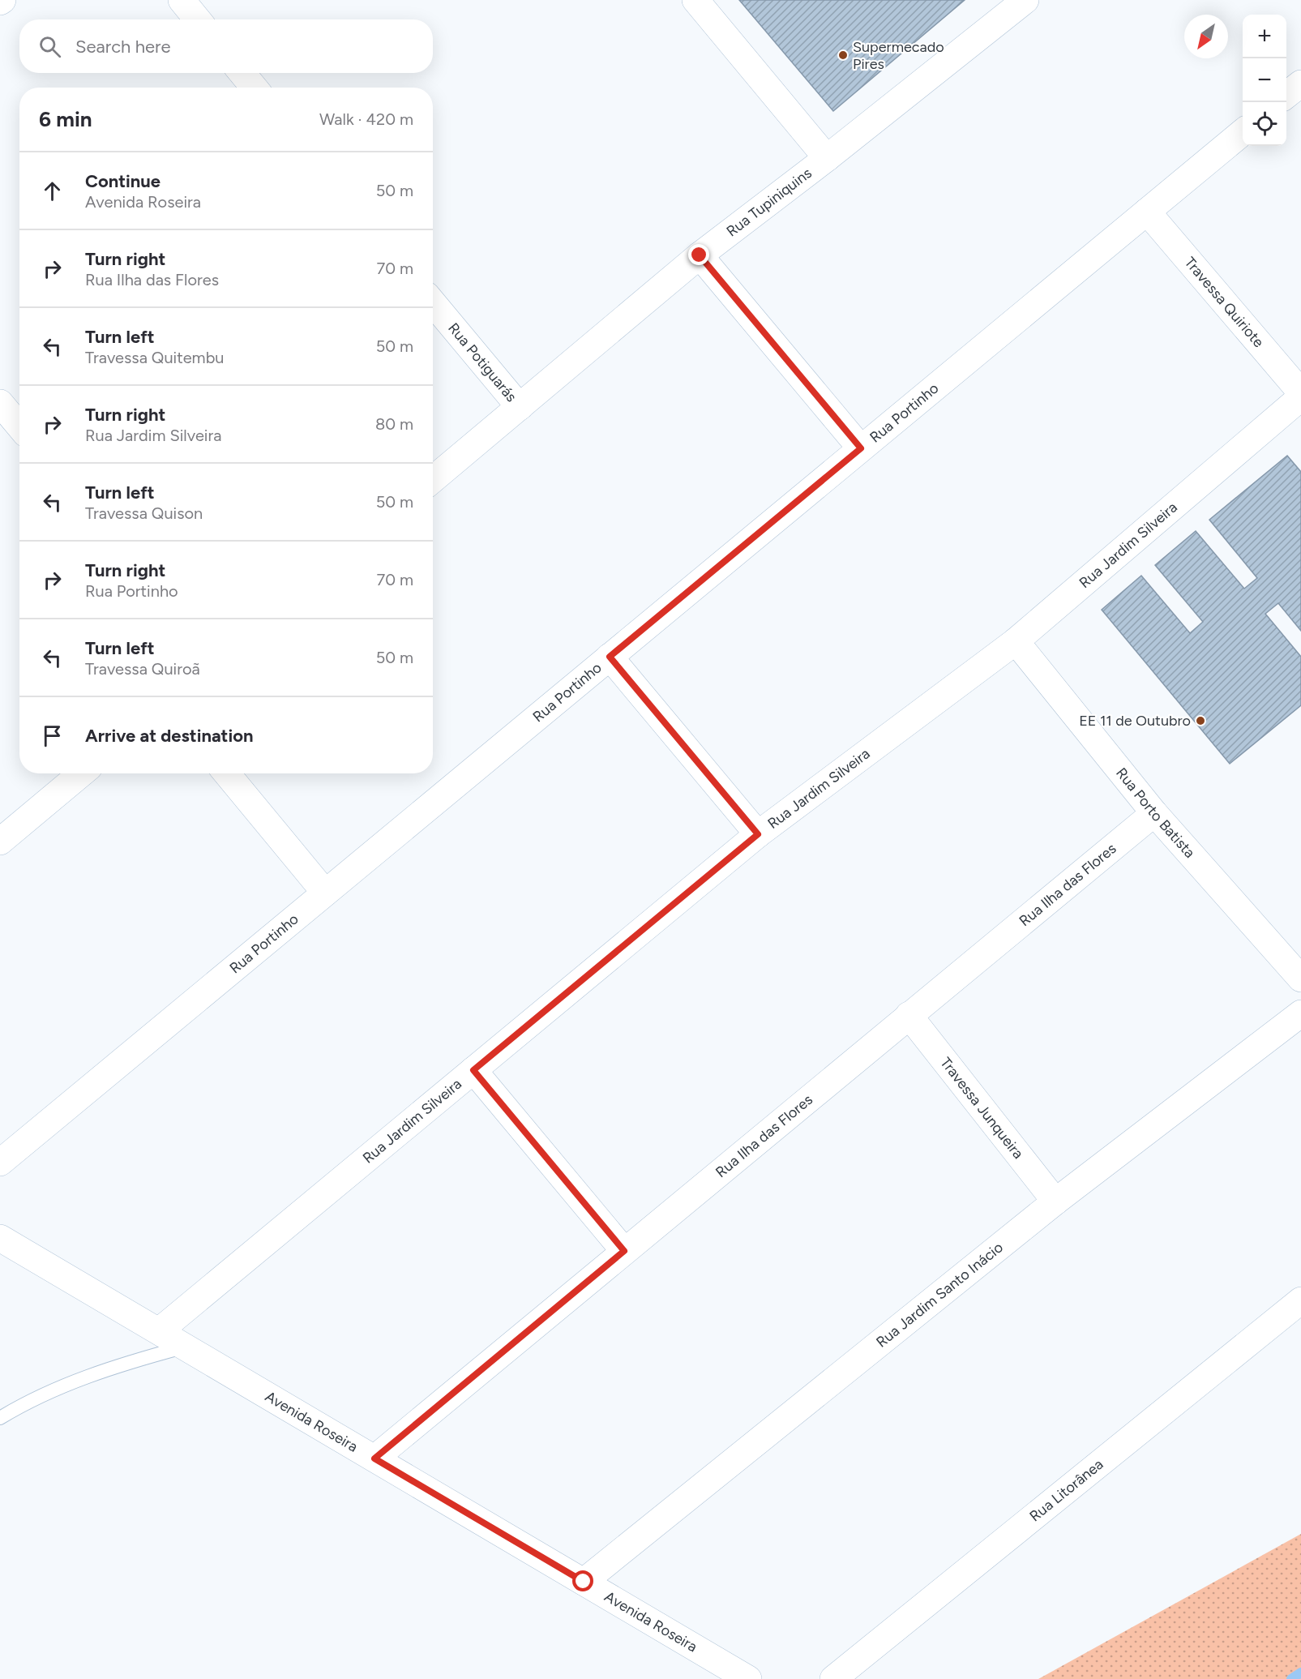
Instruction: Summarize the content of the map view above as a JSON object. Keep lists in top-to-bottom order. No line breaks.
{"streets":{"street":["Rua Tupiniquins","Travessa Quiriote","Rua Potiguarás","Rua Portinho","Rua Jardim Silveira","Rua Porto Batista","Rua Ilha das Flores","Travessa Junqueira","Rua Jardim Santo Inácio","Avenida Roseira","Rua Litorânea"]},"crossings":[["Rua Tupiniquins","Rua Potiguarás"],["Travessa Quiriote","Rua Portinho"],["Rua Jardim Silveira","Rua Porto Batista"],["Rua Jardim Silveira","Avenida Roseira"],["Rua Porto Batista","Rua Ilha das Flores"],["Rua Ilha das Flores","Travessa Junqueira"],["Rua Ilha das Flores","Avenida Roseira"],["Travessa Junqueira","Rua Jardim Santo Inácio"],["Rua Jardim Santo Inácio","Avenida Roseira"]],"places":["Supermecado Pires","EE 11 de Outubro"],"north":"bottom left","page":{"map_buttons":["+","−"],"search":"Search here","heading":["6 min","Walk · 420 m"],"list":[["Continue","Avenida Roseira","50 m"],["Turn right","Rua Ilha das Flores","70 m"],["Turn left","Travessa Quitembu","50 m"],["Turn right","Rua Jardim Silveira","80 m"],["Turn left","Travessa Quison","50 m"],["Turn right","Rua Portinho","70 m"],["Turn left","Travessa Quiroã","50 m"],"Arrive at destination"]}}
